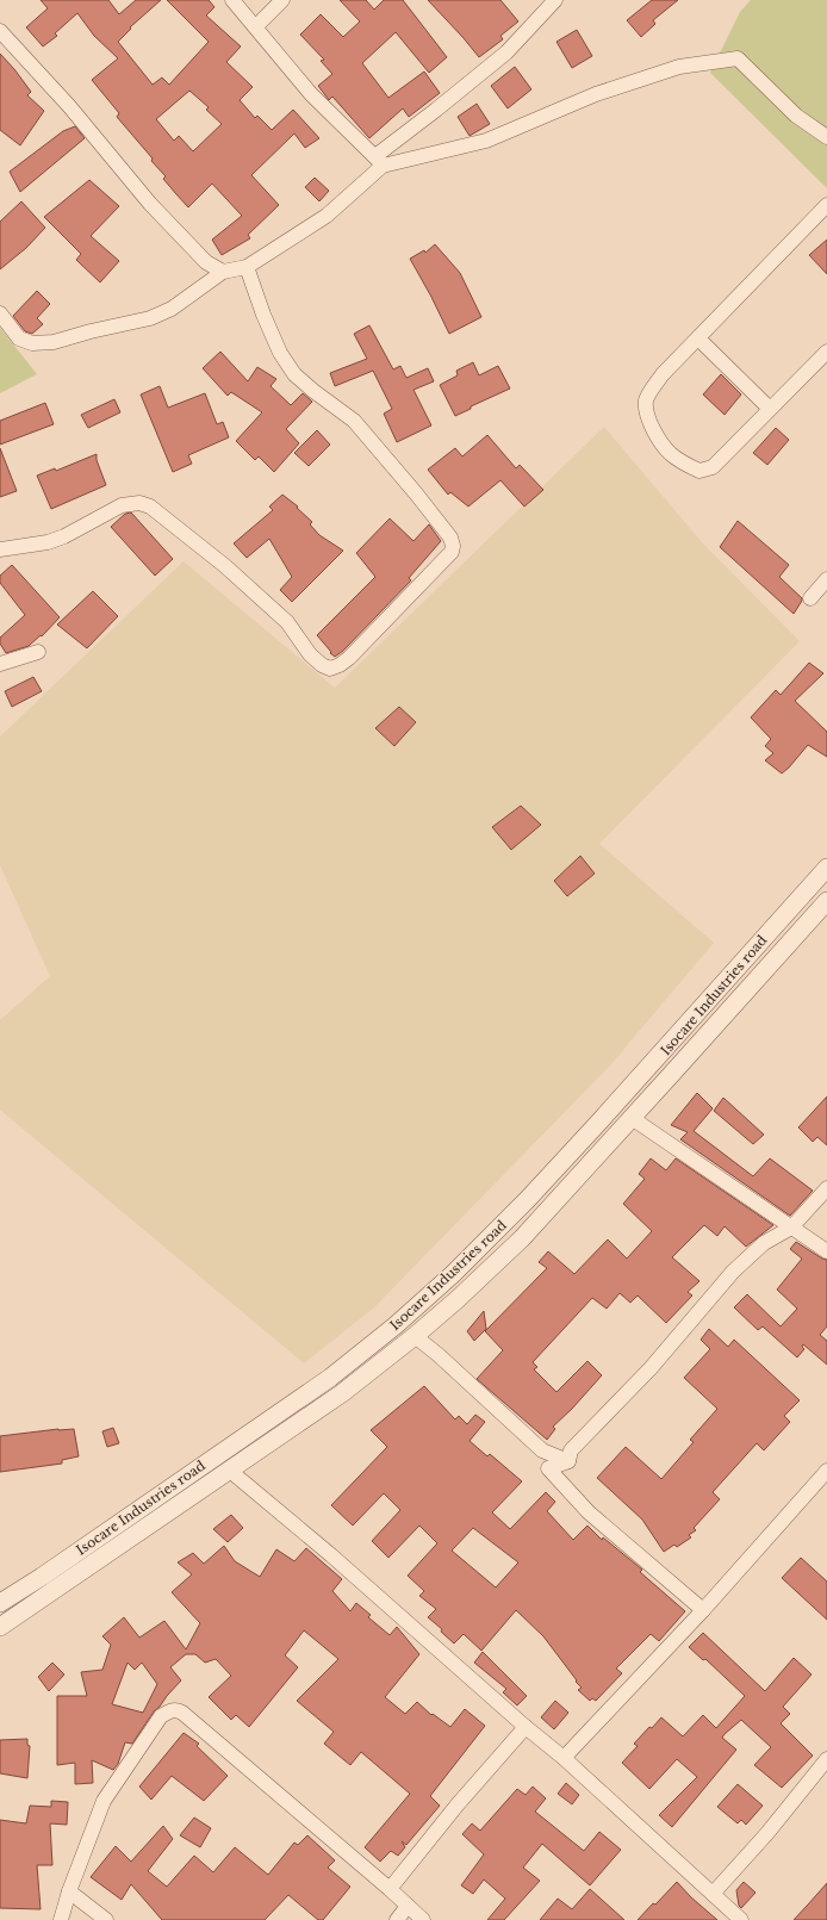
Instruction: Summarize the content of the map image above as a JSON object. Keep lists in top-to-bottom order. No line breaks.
{"streets":{"street":["Isocare Industries road"]}}
